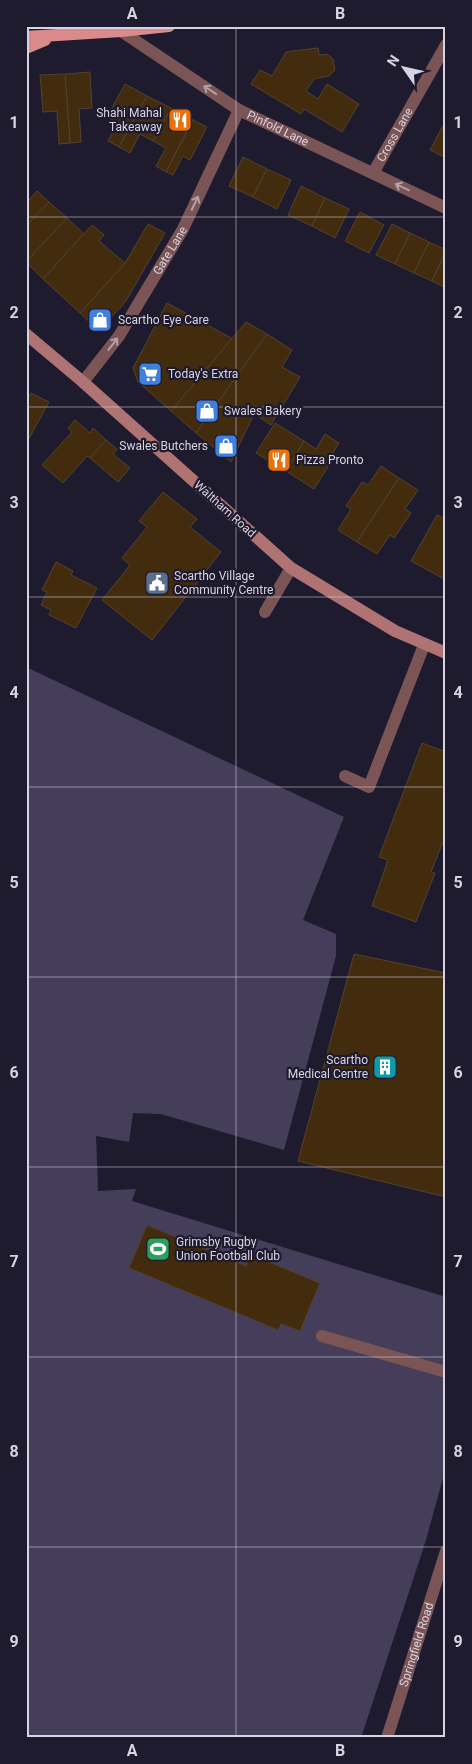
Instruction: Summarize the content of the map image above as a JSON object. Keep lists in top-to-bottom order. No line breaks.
{"streets":{"main road":["Waltham Road"],"street":["Pinfold Lane","Cross Lane","Gate Lane","Springfield Road"]},"crossings":[["Pinfold Lane","Cross Lane"],["Pinfold Lane","Gate Lane"],["Gate Lane","Waltham Road"]],"one_way":["Pinfold Lane","Gate Lane"],"places":{"restaurant":["Shahi Mahal Takeaway","Pizza Pronto"],"shop":["Scartho Eye Care","Swales Bakery","Swales Butchers"],"supermarket":["Today's Extra"],"public building":["Scartho Village Community Centre"],"building":["Scartho Medical Centre"],"sports":["Grimsby Rugby Union Football Club"]},"north":"top left","grid":{"columns":["A","B"],"rows":["1","2","3","4","5","6","7","8","9"]}}
